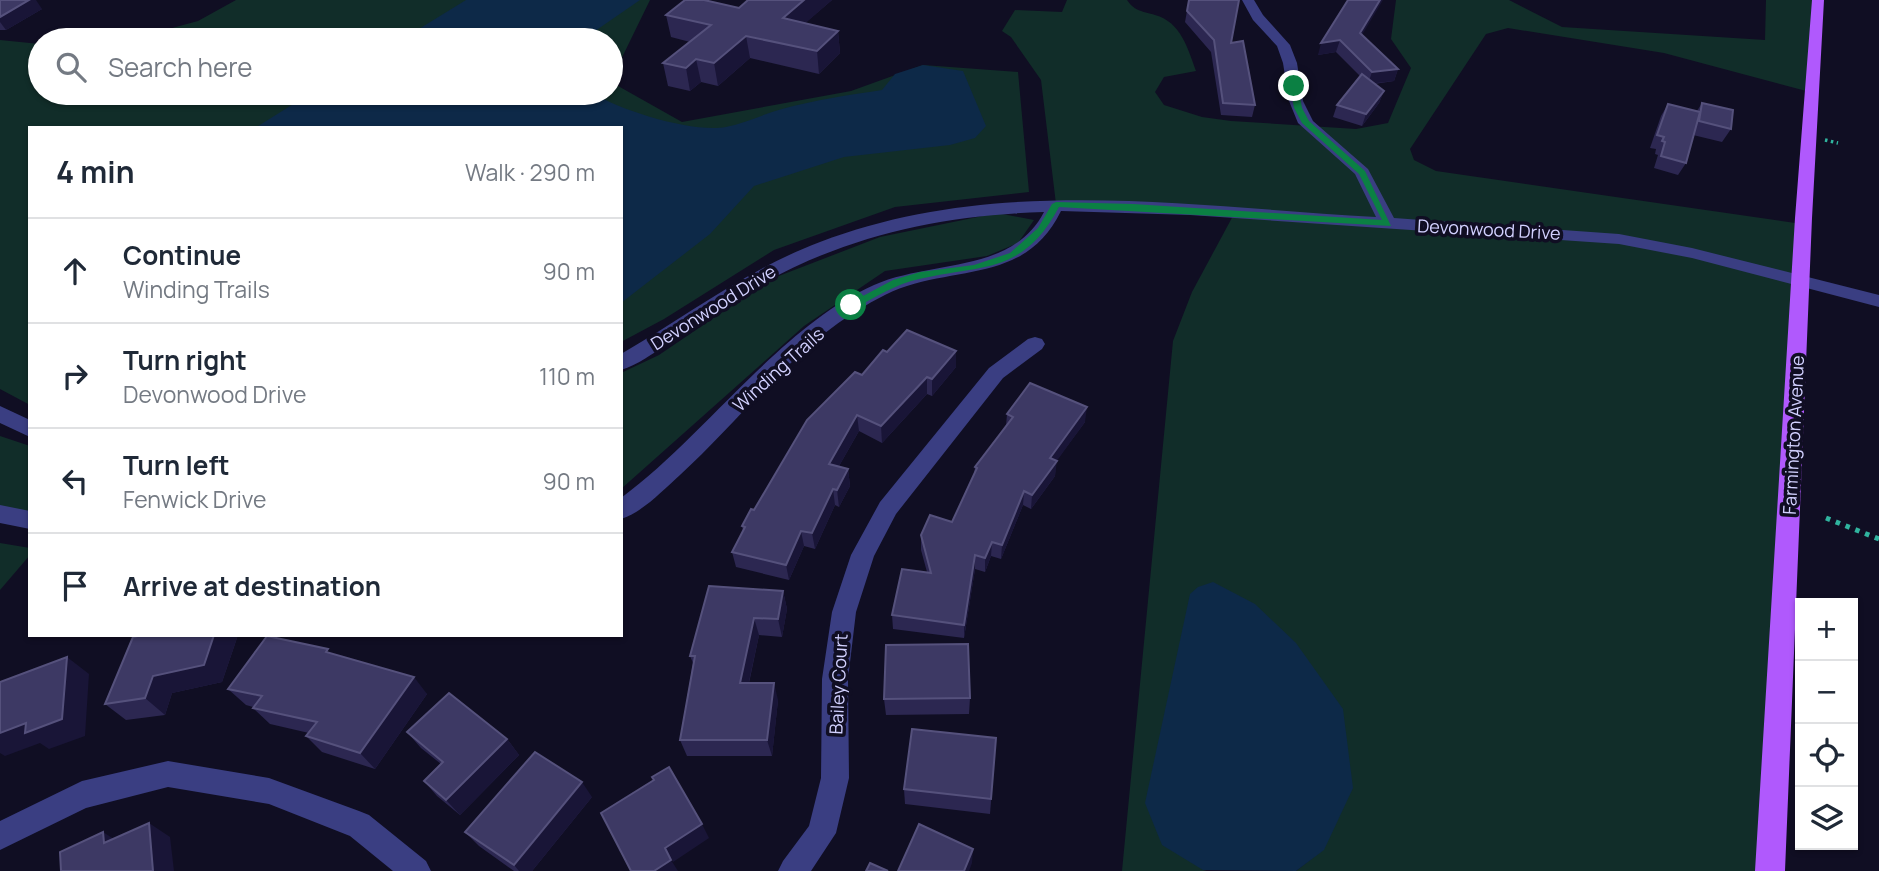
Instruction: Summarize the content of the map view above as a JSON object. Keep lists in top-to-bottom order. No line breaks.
{"streets":{"main road":["Farmington Avenue"],"street":["Devonwood Drive","Winding Trails","Bailey Court"]},"crossings":[["Devonwood Drive","Winding Trails"],["Devonwood Drive","Farmington Avenue"]],"page":{"search":"Search here","heading":["4 min","Walk · 290 m"],"list":[["Continue","Winding Trails","90 m"],["Turn right","Devonwood Drive","110 m"],["Turn left","Fenwick Drive","90 m"],"Arrive at destination"],"map_buttons":["+","−"]}}
